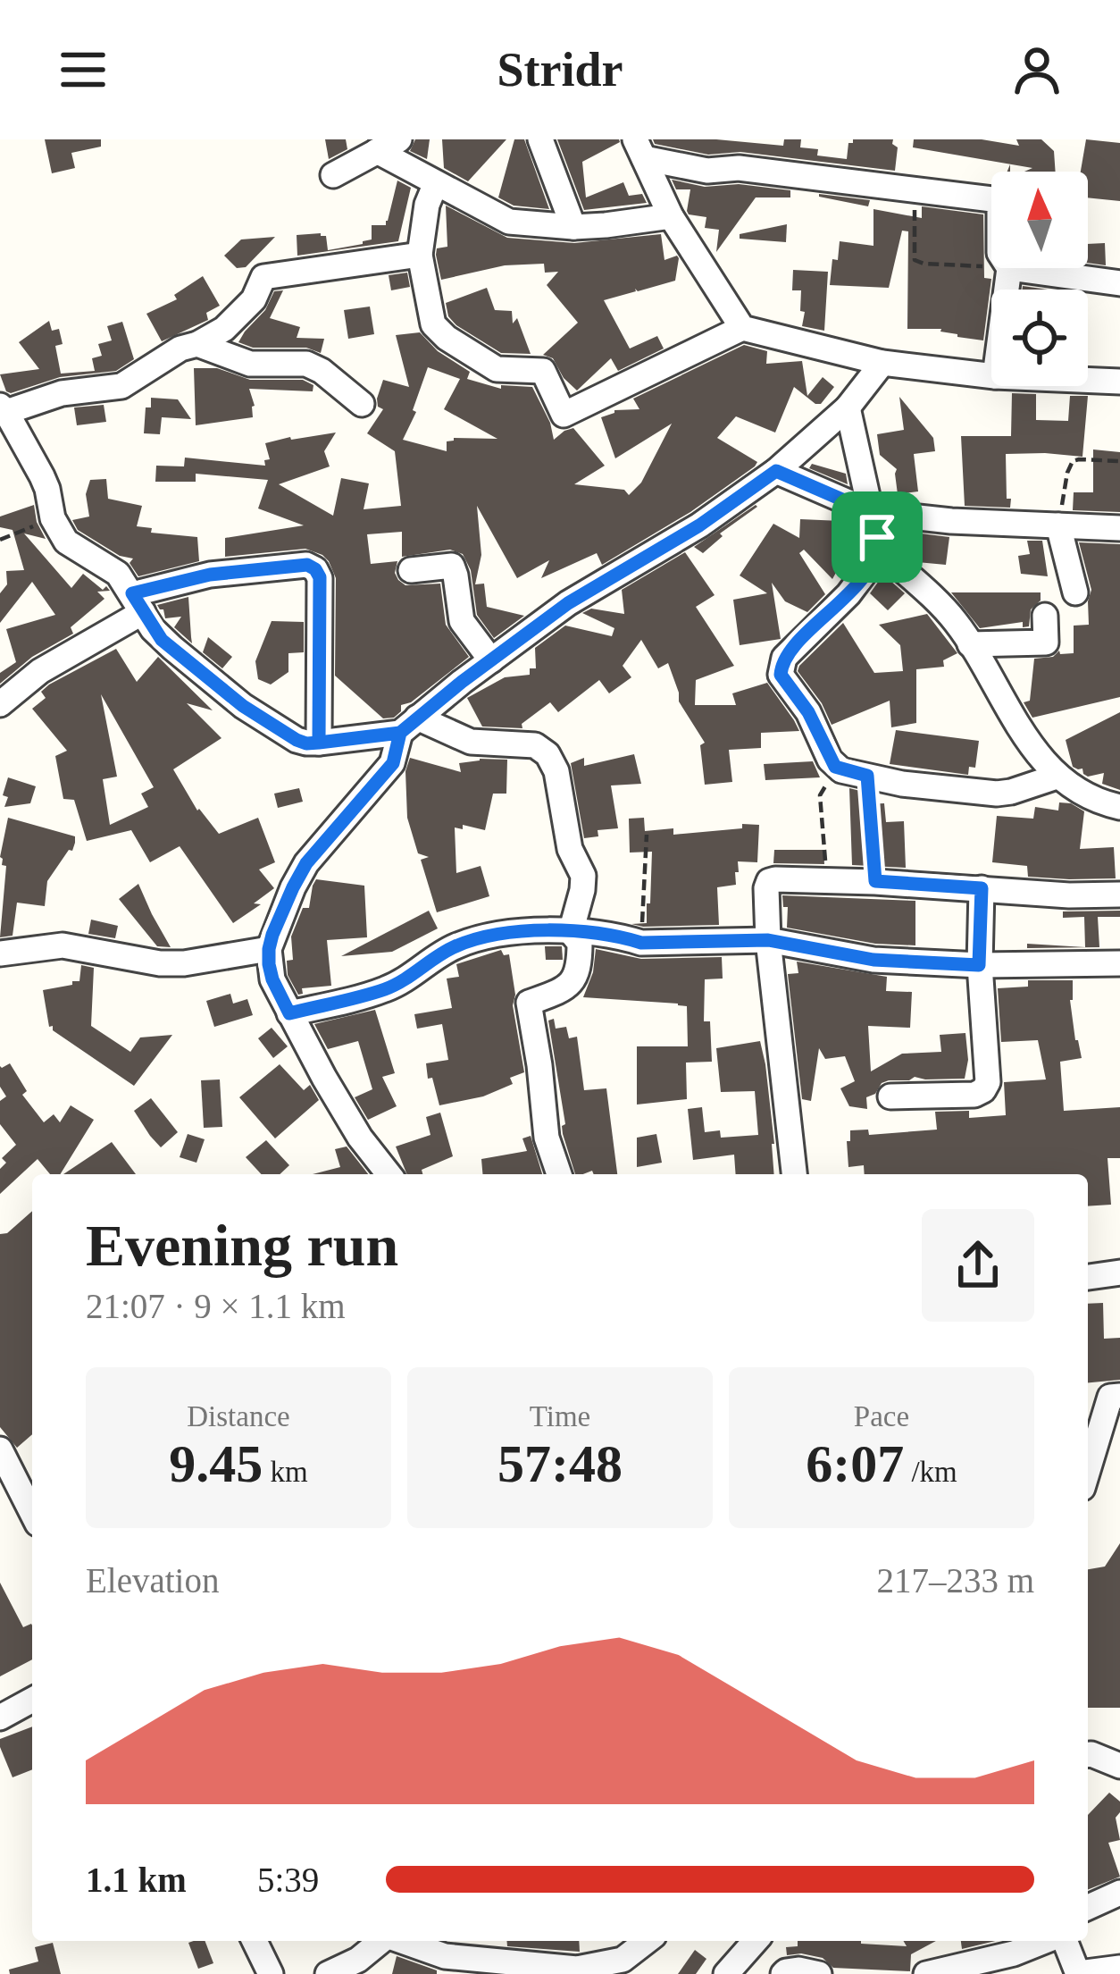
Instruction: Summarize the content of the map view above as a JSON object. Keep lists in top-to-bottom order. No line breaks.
{"north":"top","page":{"header":"Stridr","heading":["Evening run","21:07 · 9 × 1.1 km"],"stats":[["Distance","9.45 km"],["Time","57:48"],["Pace","6:07 /km"]],"chart":["Elevation","217–233 m"],"list":[{"name":"1.1 km","note":"5:39"}]}}
